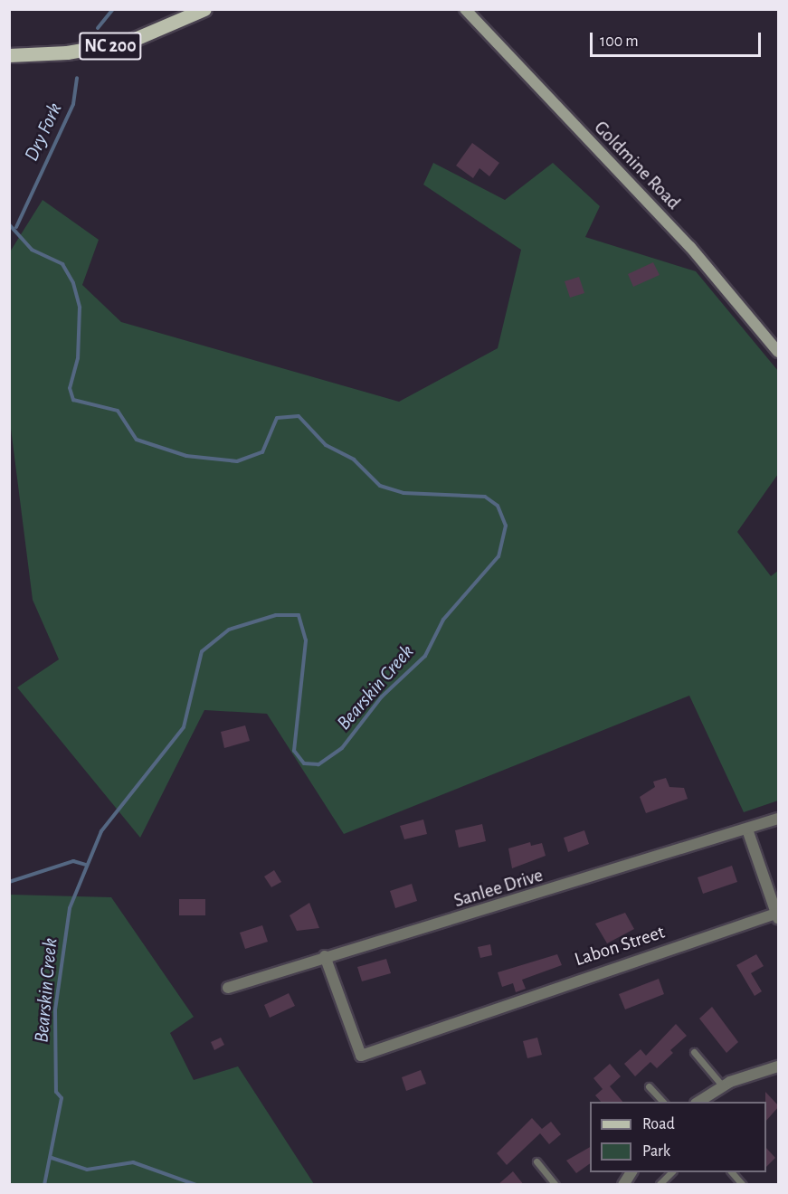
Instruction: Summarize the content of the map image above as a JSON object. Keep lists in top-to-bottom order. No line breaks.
{"streets":{"main road":["NC 200","Goldmine Road"],"street":["Sanlee Drive","Labon Street"]},"crossings":[["Sanlee Drive","Labon Street"]],"water":["Dry Fork","Bearskin Creek"],"legend":["Road","Park"],"scale_bar":"100 m"}
